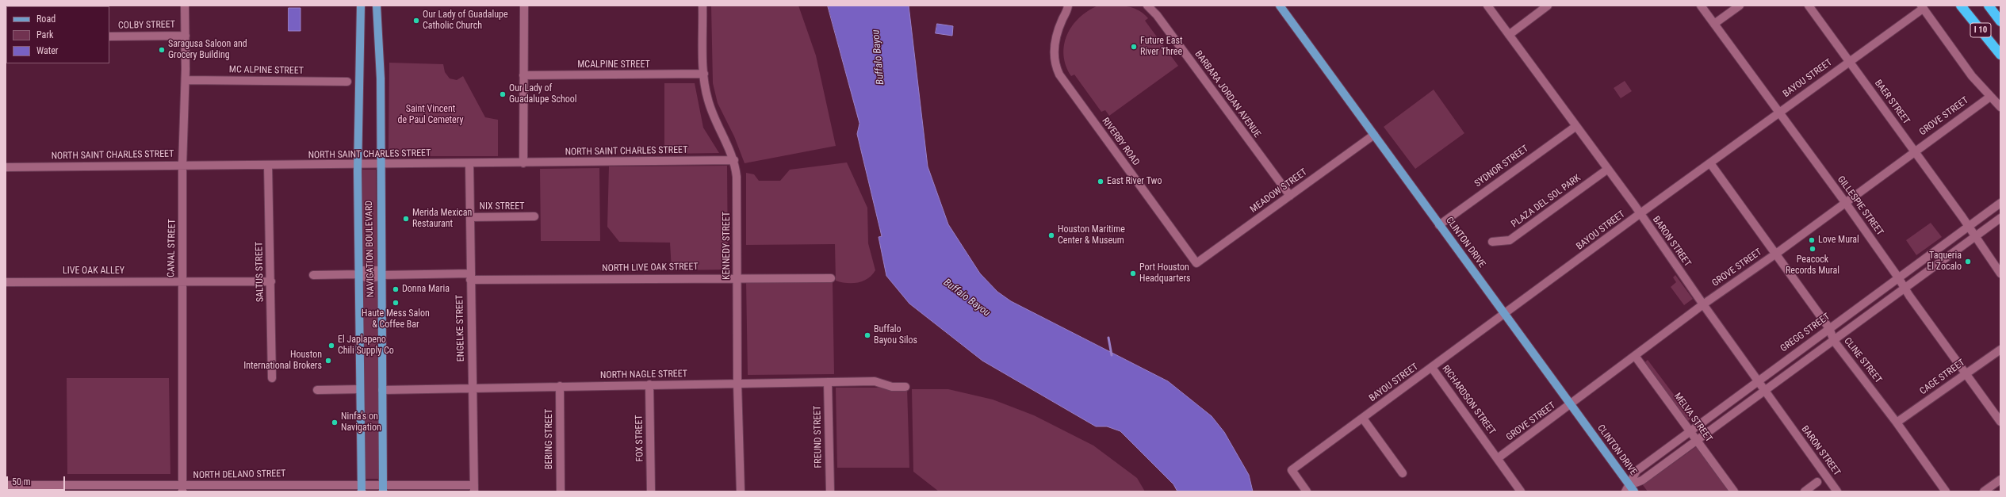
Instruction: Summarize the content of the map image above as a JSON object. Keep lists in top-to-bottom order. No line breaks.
{"streets":{"highway":["I 10"],"main road":["CLINTON DRIVE","NAVIGATION BOULEVARD"],"street":["COLBY STREET","MCALPINE STREET","MC ALPINE STREET","BAYOU STREET","BARBARA JORDAN AVENUE","BAER STREET","GROVE STREET","RIVERBY ROAD","NORTH SAINT CHARLES STREET","SYDNOR STREET","MEADOW STREET","PLAZA DEL SOL PARK","GILLESPIE STREET","NIX STREET","BARON STREET","KENNEDY STREET","CANAL STREET","NORTH LIVE OAK STREET","LIVE OAK ALLEY","SALTUS STREET","ENGELKE STREET","GREGG STREET","CLINE STREET","NORTH NAGLE STREET","CAGE STREET","RICHARDSON STREET","MELVA STREET","FREUND STREET","FOX STREET","BERING STREET","NORTH DELANO STREET"]},"crossings":[["COLBY STREET","CANAL STREET"],["MCALPINE STREET","KENNEDY STREET"],["MC ALPINE STREET","CANAL STREET"],["BAYOU STREET","BAER STREET"],["BAYOU STREET","GILLESPIE STREET"],["BAYOU STREET","BARON STREET"],["BAYOU STREET","CLINTON DRIVE"],["BAYOU STREET","CLINE STREET"],["BAYOU STREET","RICHARDSON STREET"],["BARBARA JORDAN AVENUE","MEADOW STREET"],["BAER STREET","GROVE STREET"],["BAER STREET","GREGG STREET"],["GROVE STREET","GILLESPIE STREET"],["GROVE STREET","BARON STREET"],["GROVE STREET","CLINTON DRIVE"],["GROVE STREET","CLINE STREET"],["GROVE STREET","RICHARDSON STREET"],["GROVE STREET","MELVA STREET"],["RIVERBY ROAD","MEADOW STREET"],["NORTH SAINT CHARLES STREET","KENNEDY STREET"],["NORTH SAINT CHARLES STREET","CANAL STREET"],["NORTH SAINT CHARLES STREET","NAVIGATION BOULEVARD"],["NORTH SAINT CHARLES STREET","SALTUS STREET"],["NORTH SAINT CHARLES STREET","ENGELKE STREET"],["SYDNOR STREET","BARON STREET"],["SYDNOR STREET","CLINTON DRIVE"],["MEADOW STREET","CLINTON DRIVE"],["PLAZA DEL SOL PARK","BARON STREET"],["GILLESPIE STREET","GREGG STREET"],["GILLESPIE STREET","CAGE STREET"],["NIX STREET","ENGELKE STREET"],["BARON STREET","GREGG STREET"],["CLINTON DRIVE","GREGG STREET"],["KENNEDY STREET","NORTH LIVE OAK STREET"],["KENNEDY STREET","NORTH NAGLE STREET"],["CANAL STREET","LIVE OAK ALLEY"],["CANAL STREET","NORTH DELANO STREET"],["NAVIGATION BOULEVARD","NORTH LIVE OAK STREET"],["NAVIGATION BOULEVARD","NORTH NAGLE STREET"],["NAVIGATION BOULEVARD","NORTH DELANO STREET"],["NORTH LIVE OAK STREET","ENGELKE STREET"],["ENGELKE STREET","NORTH NAGLE STREET"],["ENGELKE STREET","NORTH DELANO STREET"],["GREGG STREET","CLINE STREET"],["GREGG STREET","MELVA STREET"],["CLINE STREET","CAGE STREET"],["NORTH NAGLE STREET","FREUND STREET"],["NORTH NAGLE STREET","FOX STREET"],["NORTH NAGLE STREET","BERING STREET"]],"water":["Buffalo Bayou"],"parks":["Saint Vincent de Paul Cemetery"],"places":["Our Lady of Guadalupe Catholic Church","Future East River Three","Saragusa Saloon and Grocery Building","Our Lady of Guadalupe School","East River Two","Merida Mexican Restaurant","Houston Maritime Center & Museum","Love Mural","Peacock Records Mural","Taqueria El Zocalo","Port Houston Headquarters","Donna Maria","Haute Mess Salon & Coffee Bar","Buffalo Bayou Silos","El Japlapeno Chili Supply Co","Houston International Brokers","Ninfa’s on Navigation"],"legend":["Road","Park","Water"],"scale_bar":"50 m"}
